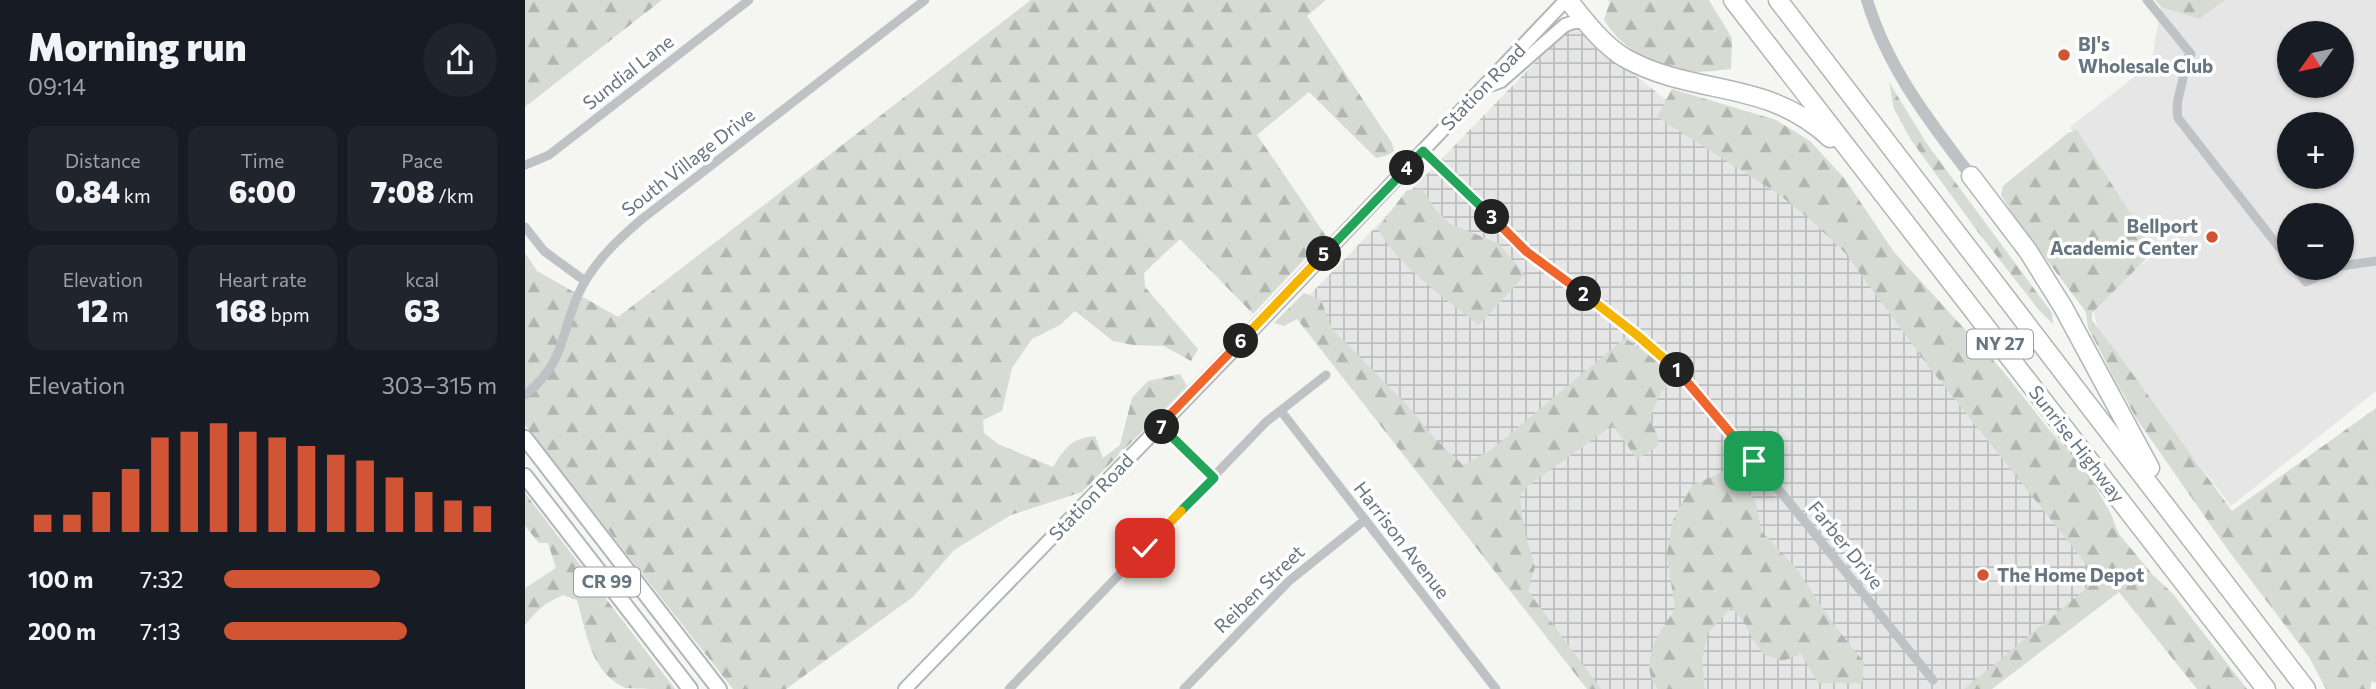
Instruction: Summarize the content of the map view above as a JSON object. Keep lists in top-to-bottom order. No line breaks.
{"streets":{"highway":["NY 27","Sunrise Highway"],"main road":["Station Road","CR 99"],"street":["Sundial Lane","South Village Drive","Harrison Avenue","Farber Drive","Reiben Street"]},"crossings":[["Station Road","Farber Drive"],["Harrison Avenue","Reiben Street"]],"places":["BJ's Wholesale Club","Bellport Academic Center","The Home Depot"],"north":"bottom left","page":{"heading":["Morning run","09:14"],"map_buttons":["+","−"],"stats":[["Distance","0.84 km"],["Time","6:00"],["Pace","7:08 /km"],["Elevation","12 m"],["Heart rate","168 bpm"],["kcal","63"]],"pins":["4","3","5","2","6","1","7"],"chart":["Elevation","303–315 m"],"list":[{"name":"100 m","note":"7:32"},{"name":"200 m","note":"7:13"}]}}
